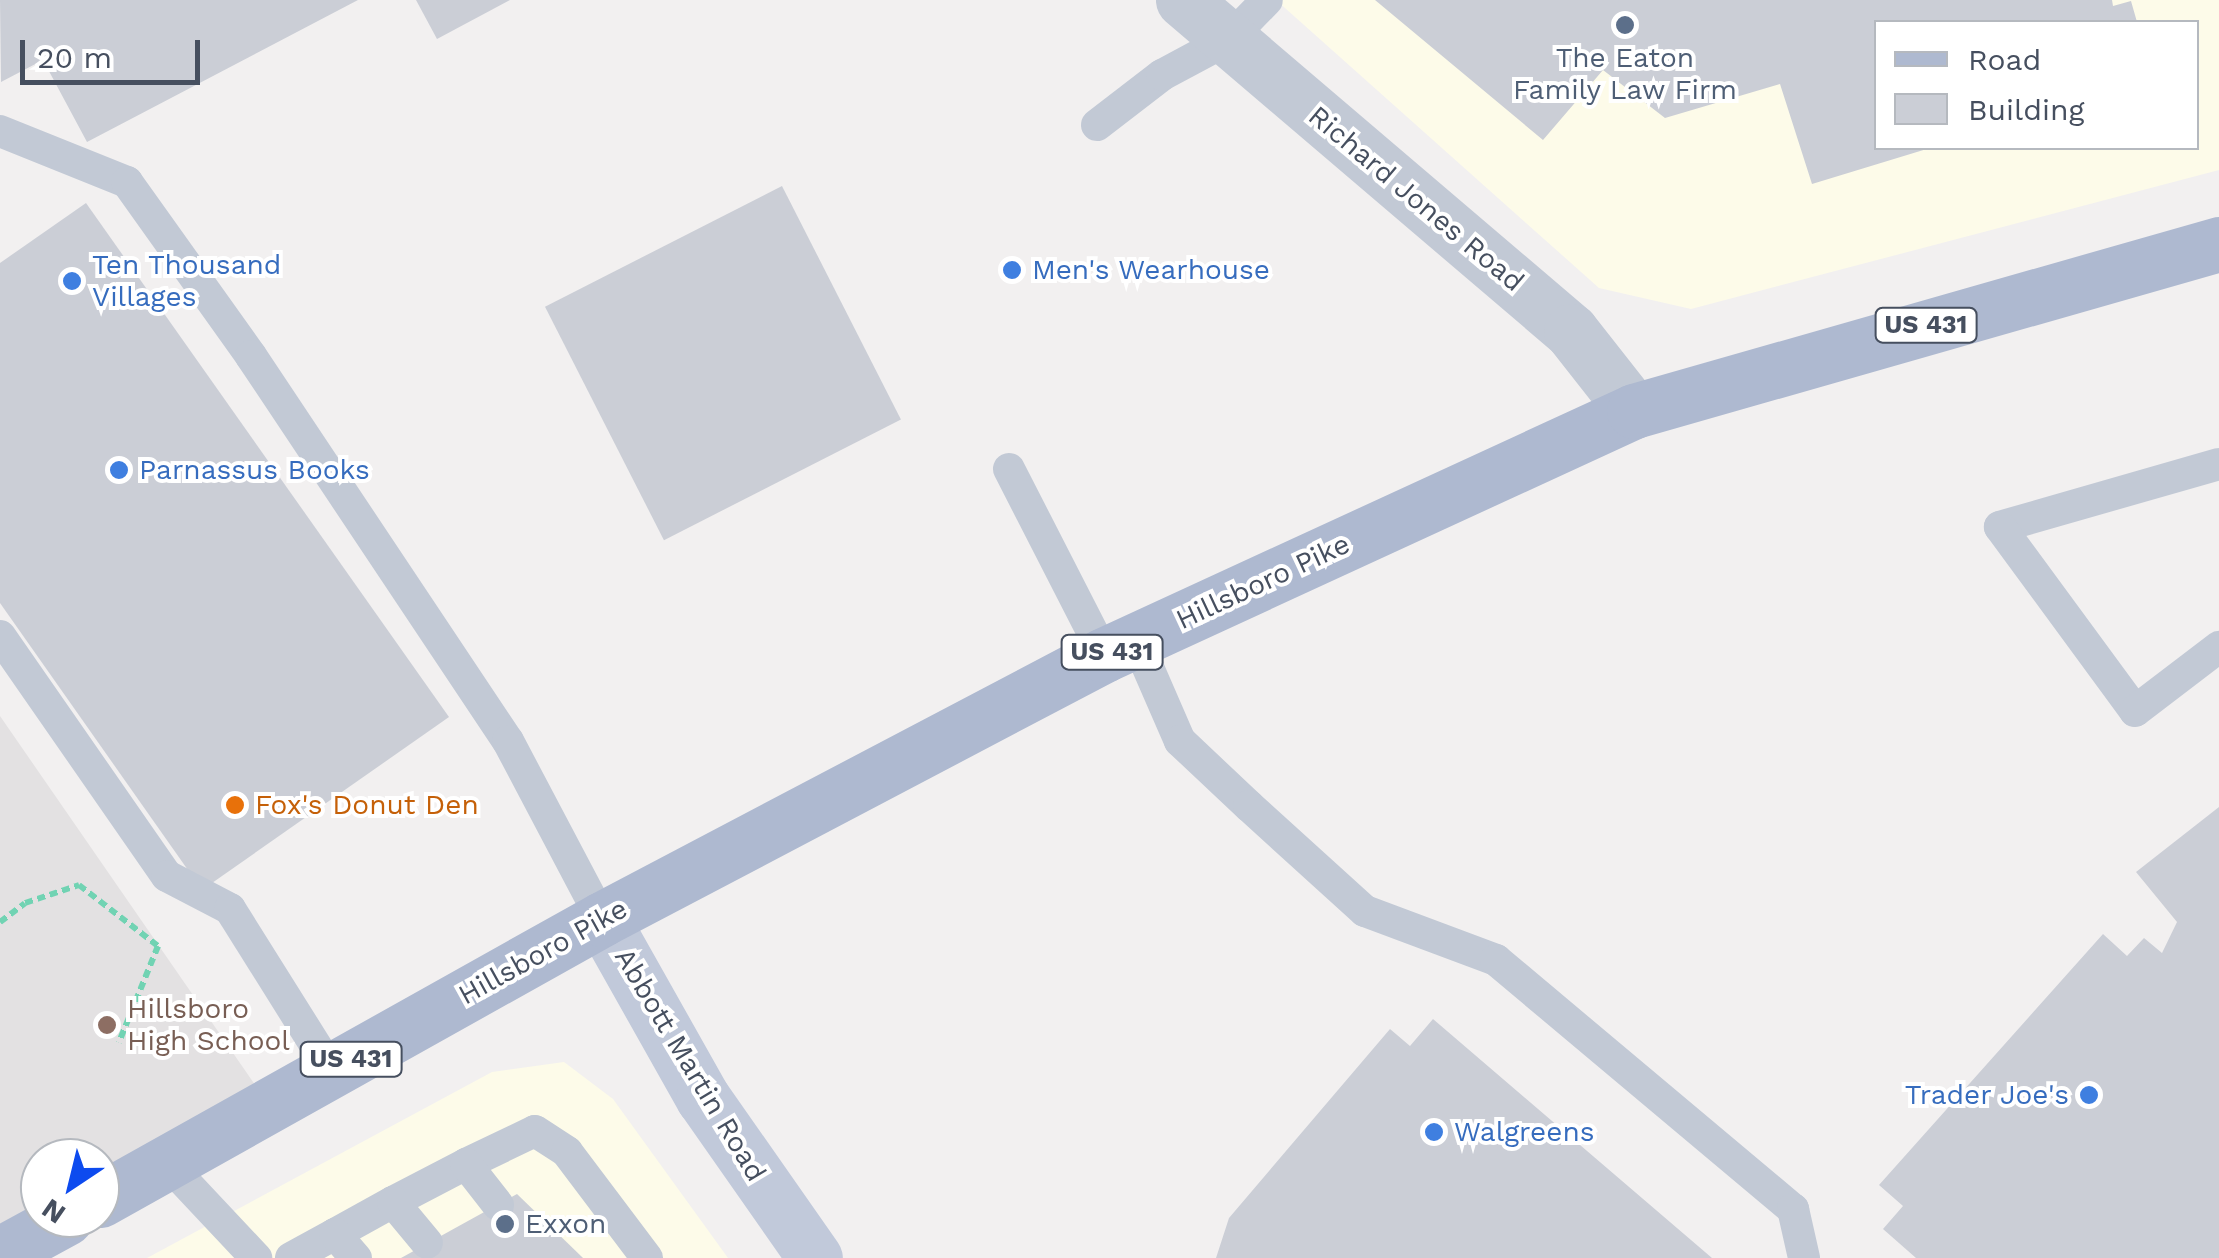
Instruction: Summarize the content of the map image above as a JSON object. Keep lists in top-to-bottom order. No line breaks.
{"streets":{"main road":["US 431","Hillsboro Pike","Abbott Martin Road"],"street":["Richard Jones Road"]},"crossings":[["Richard Jones Road","Hillsboro Pike"],["Hillsboro Pike","Abbott Martin Road"]],"places":["The Eaton Family Law Firm","Men's Wearhouse","Ten Thousand Villages","Parnassus Books","Fox's Donut Den","Hillsboro High School","Trader Joe's","Walgreens","Exxon"],"legend":["Road","Building"],"scale_bar":"20 m","north":"bottom left"}
